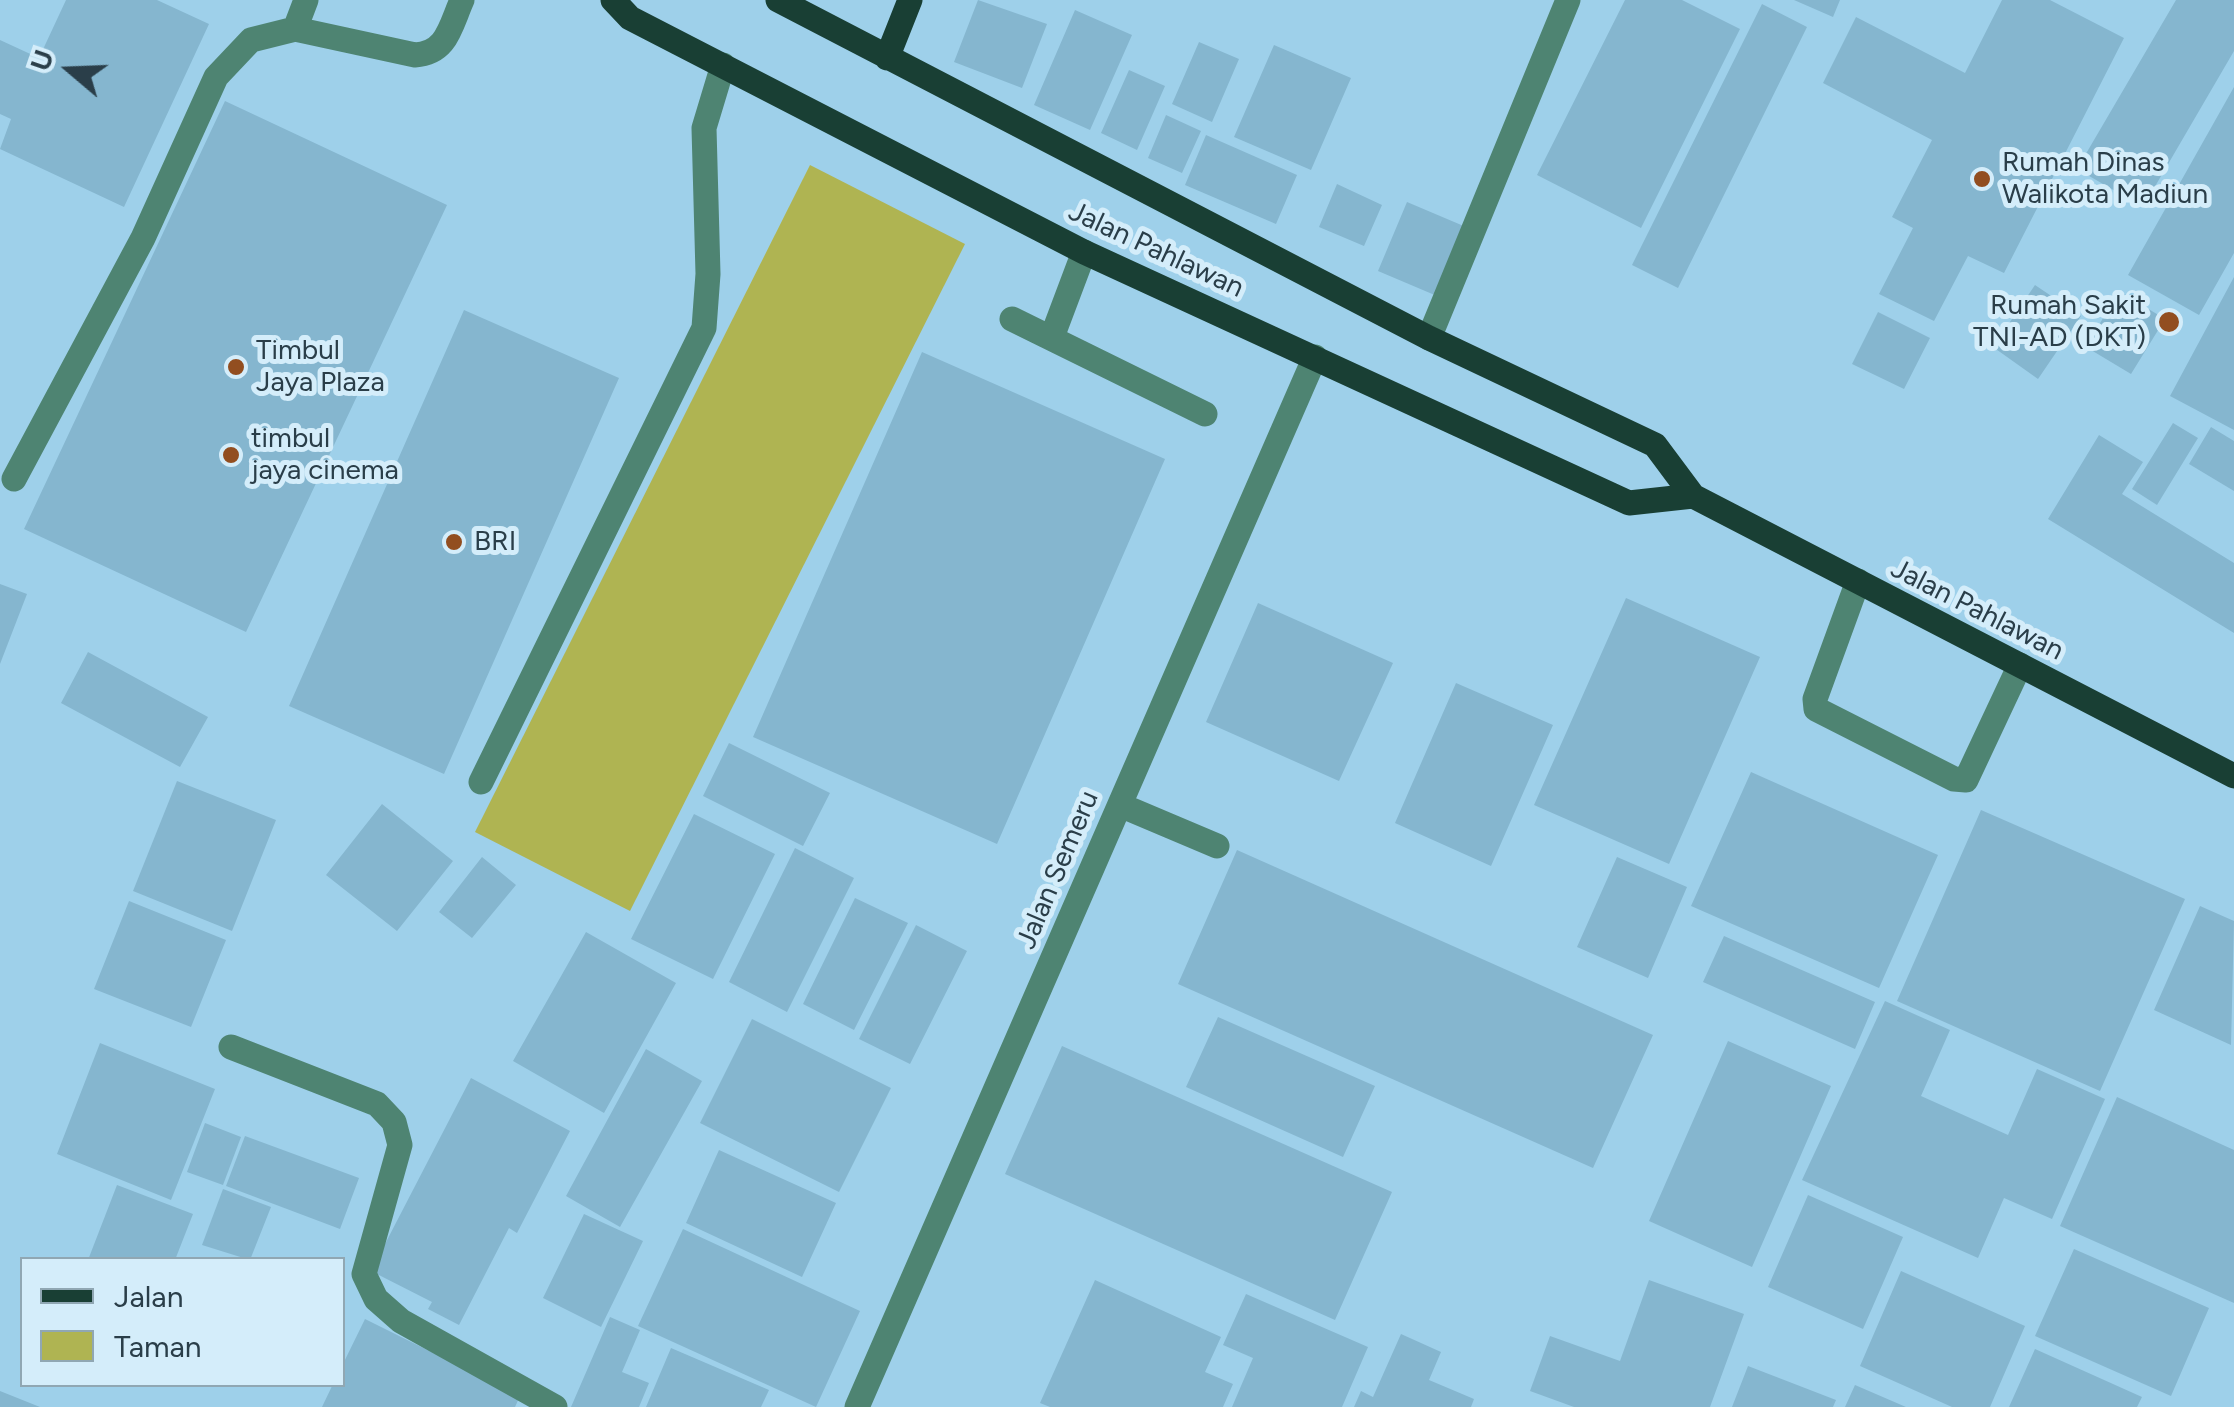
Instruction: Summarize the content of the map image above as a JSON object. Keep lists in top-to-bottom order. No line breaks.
{"streets":{"main road":["Jalan Pahlawan"],"street":["Jalan Semeru"]},"crossings":[["Jalan Pahlawan","Jalan Semeru"]],"places":["Rumah Dinas Walikota Madiun","Rumah Sakit TNI-AD (DKT)","Timbul Jaya Plaza","timbul jaya cinema","BRI"],"legend":["Jalan","Taman"],"north":"left"}
